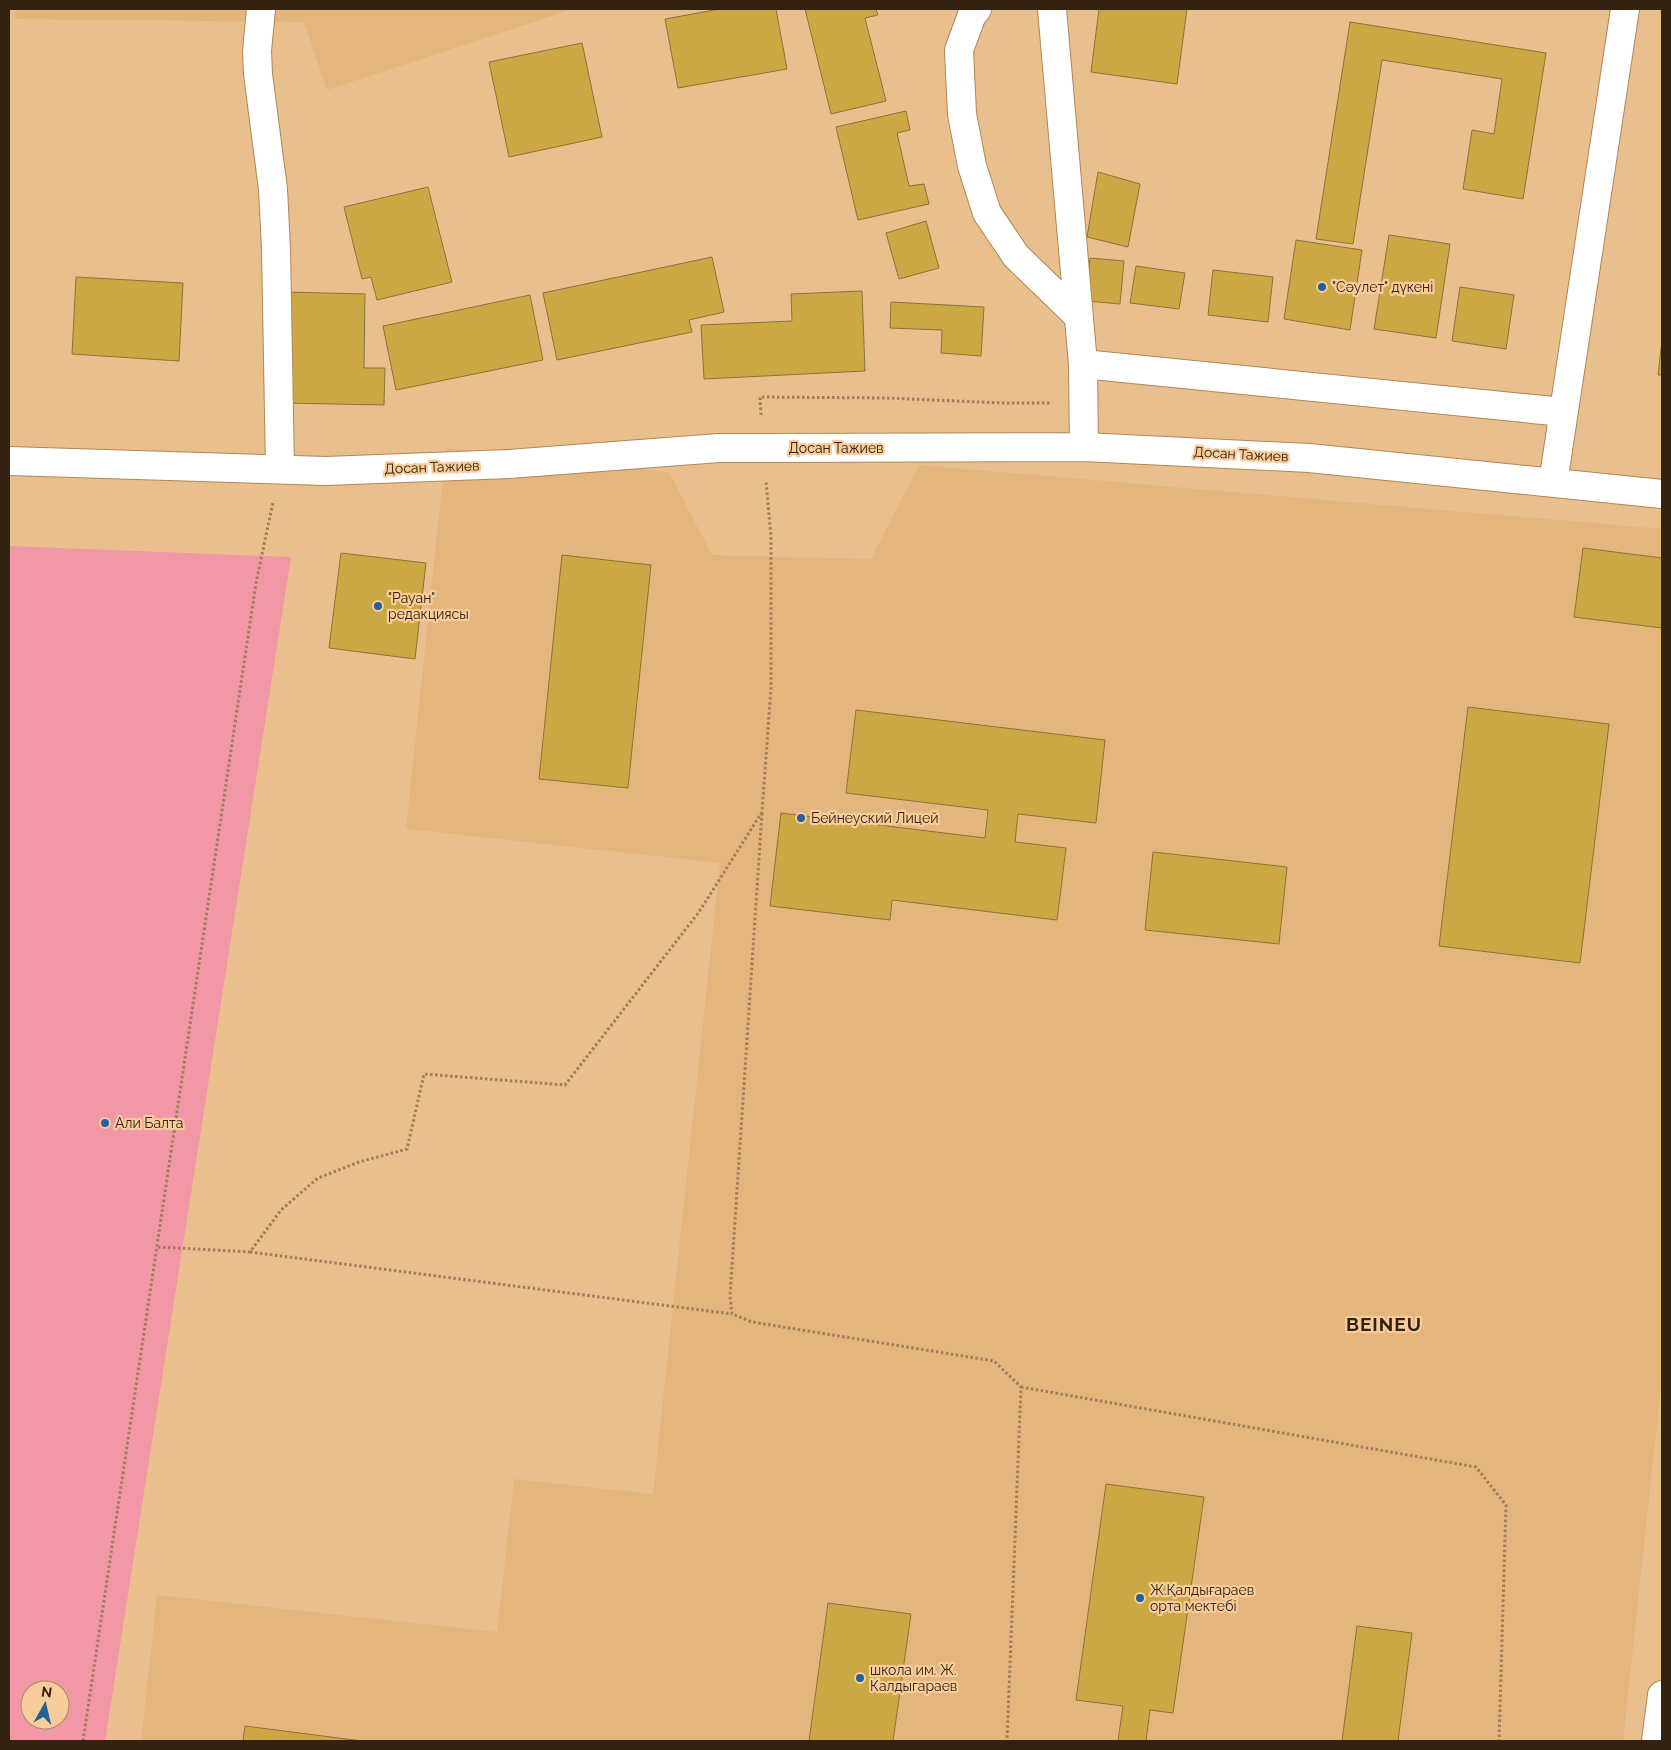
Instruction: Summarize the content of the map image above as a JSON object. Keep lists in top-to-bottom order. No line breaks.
{"streets":{"street":["Досан Тажиев"]},"districts":["BEINEU"],"places":["\"Сәулет\" дүкені","\"Рауан\" редакциясы","Бейнеуский Лицей","Али Балта","Ж.Қалдығараев орта мектебі","школа им. Ж. Калдыгараев"],"north":"top"}
